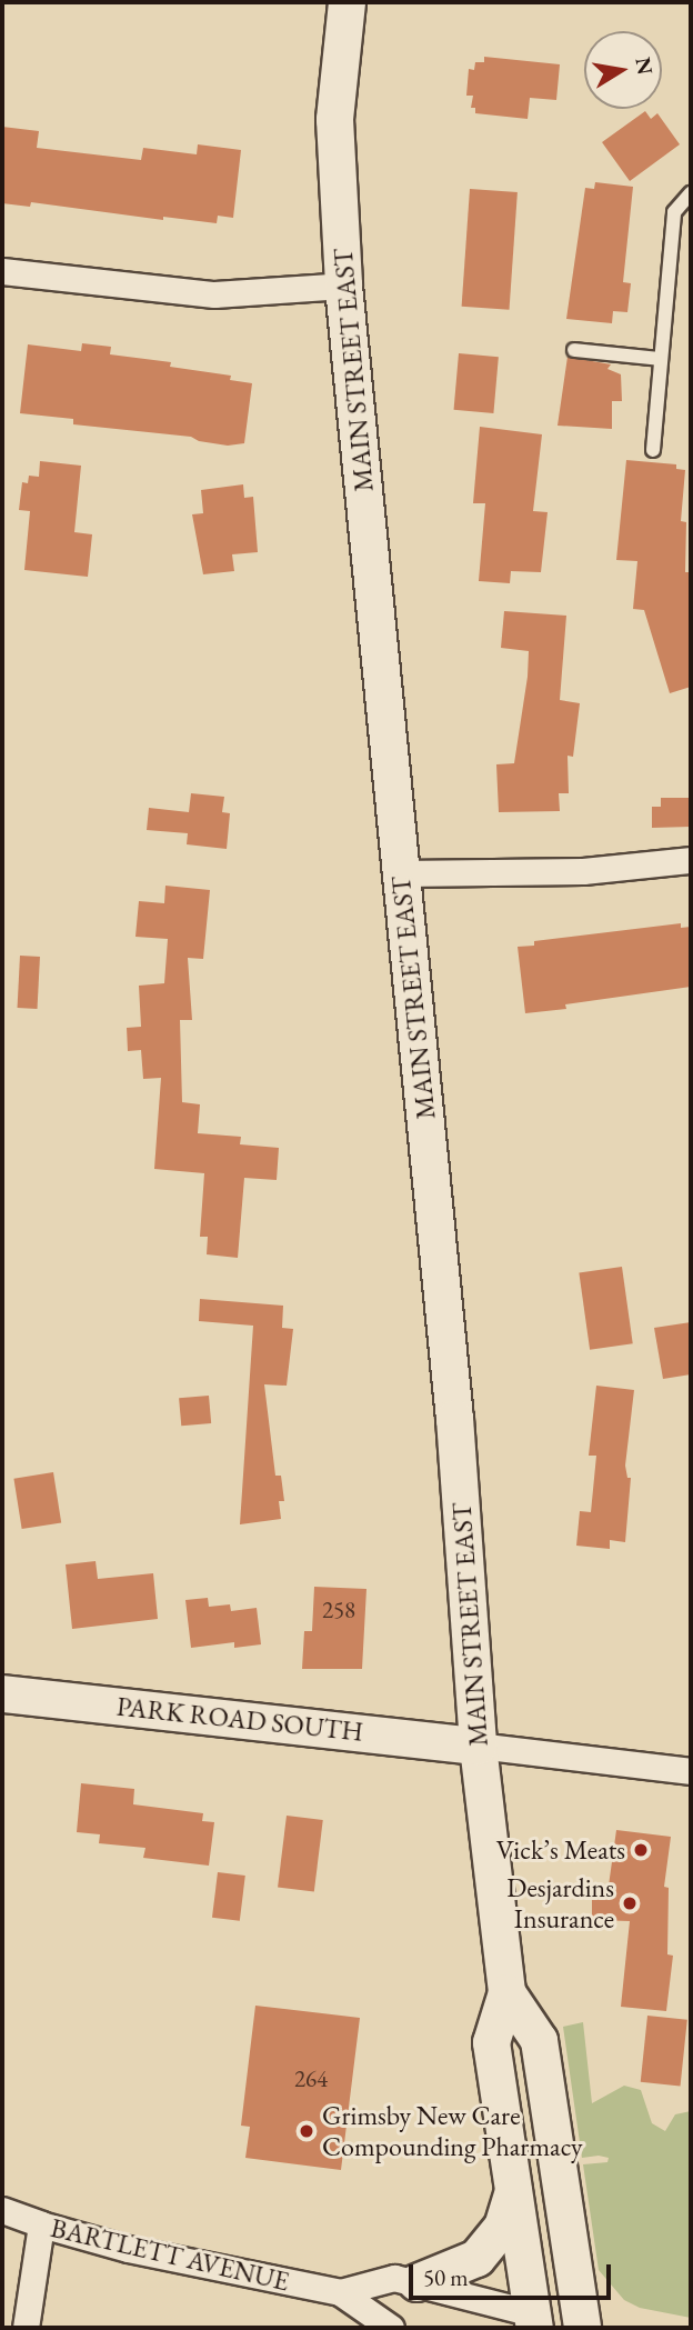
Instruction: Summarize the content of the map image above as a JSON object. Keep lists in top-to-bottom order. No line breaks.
{"streets":{"main road":["MAIN STREET EAST","PARK ROAD SOUTH","BARTLETT AVENUE"]},"crossings":[["MAIN STREET EAST","PARK ROAD SOUTH"],["MAIN STREET EAST","BARTLETT AVENUE"]],"places":["Vick’s Meats","Desjardins Insurance","Grimsby New Care Compounding Pharmacy"],"house_numbers":["258","264"],"scale_bar":"50 m","north":"right"}
